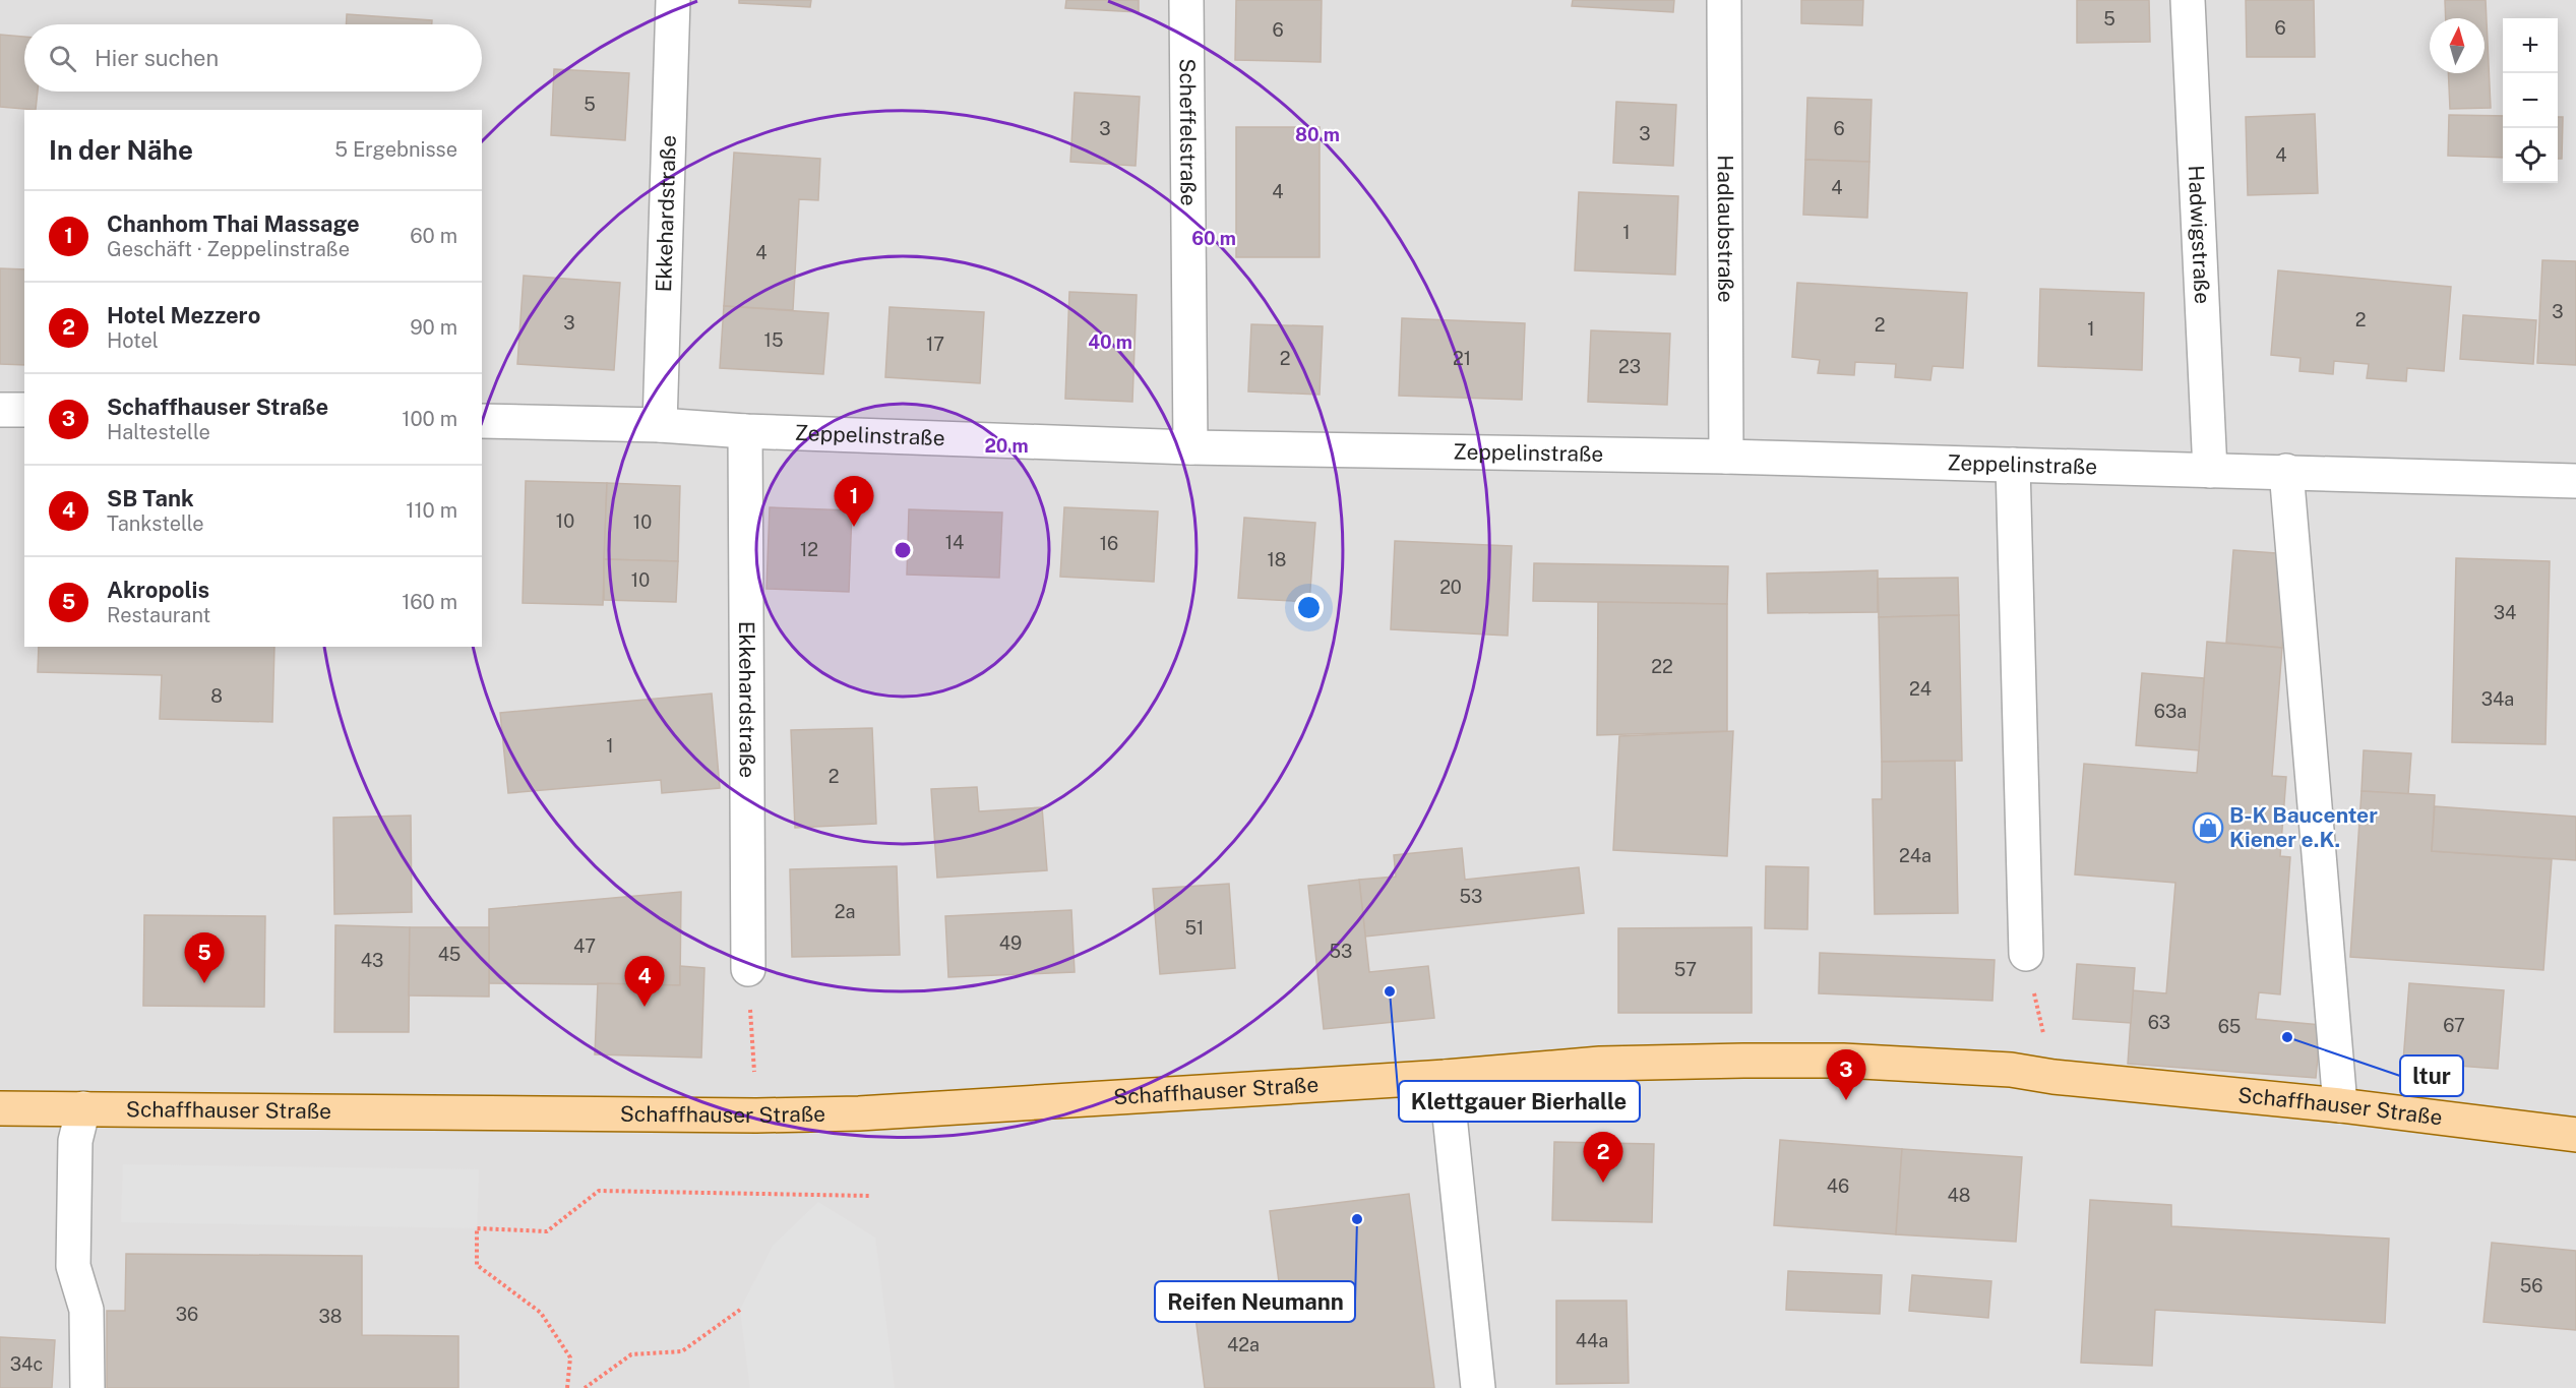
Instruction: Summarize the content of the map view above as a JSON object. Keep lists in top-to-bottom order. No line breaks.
{"streets":{"main road":["Schaffhauser Straße"],"street":["Scheffelstraße","Ekkehardstraße","Hadlaubstraße","Hadwigstraße","Zeppelinstraße"]},"crossings":[["Scheffelstraße","Zeppelinstraße"],["Ekkehardstraße","Zeppelinstraße"],["Hadlaubstraße","Zeppelinstraße"],["Hadwigstraße","Zeppelinstraße"]],"places":{"shop":["B-K Baucenter Kiener e.K."],"other":["Klettgauer Bierhalle","ltur","Reifen Neumann"]},"house_numbers":["5","6","6","5","3","6","3","4","4","4","1","4","3","2","3","2","1","15","17","2","21","23","10","10","14","16","12","18","10","20","34","22","24","8","34a","63a","1","2","24a","53","2a","51","49","47","53","45","43","57","63","67","65","46","48","56","36","38","44a","42a","34c"],"north":"top","page":{"map_buttons":["+","−"],"search":"Hier suchen","heading":["In der Nähe","5 Ergebnisse"],"list":[{"mark":"1","name":"Chanhom Thai Massage","note":"Geschäft · Zeppelinstraße","value":"60 m"},{"mark":"2","name":"Hotel Mezzero","note":"Hotel","value":"90 m"},{"mark":"3","name":"Schaffhauser Straße","note":"Haltestelle","value":"100 m"},{"mark":"4","name":"SB Tank","note":"Tankstelle","value":"110 m"},{"mark":"5","name":"Akropolis","note":"Restaurant","value":"160 m"}],"pins":["1","5","4","3","2"]},"rings":["80 m","60 m","40 m","20 m"]}
